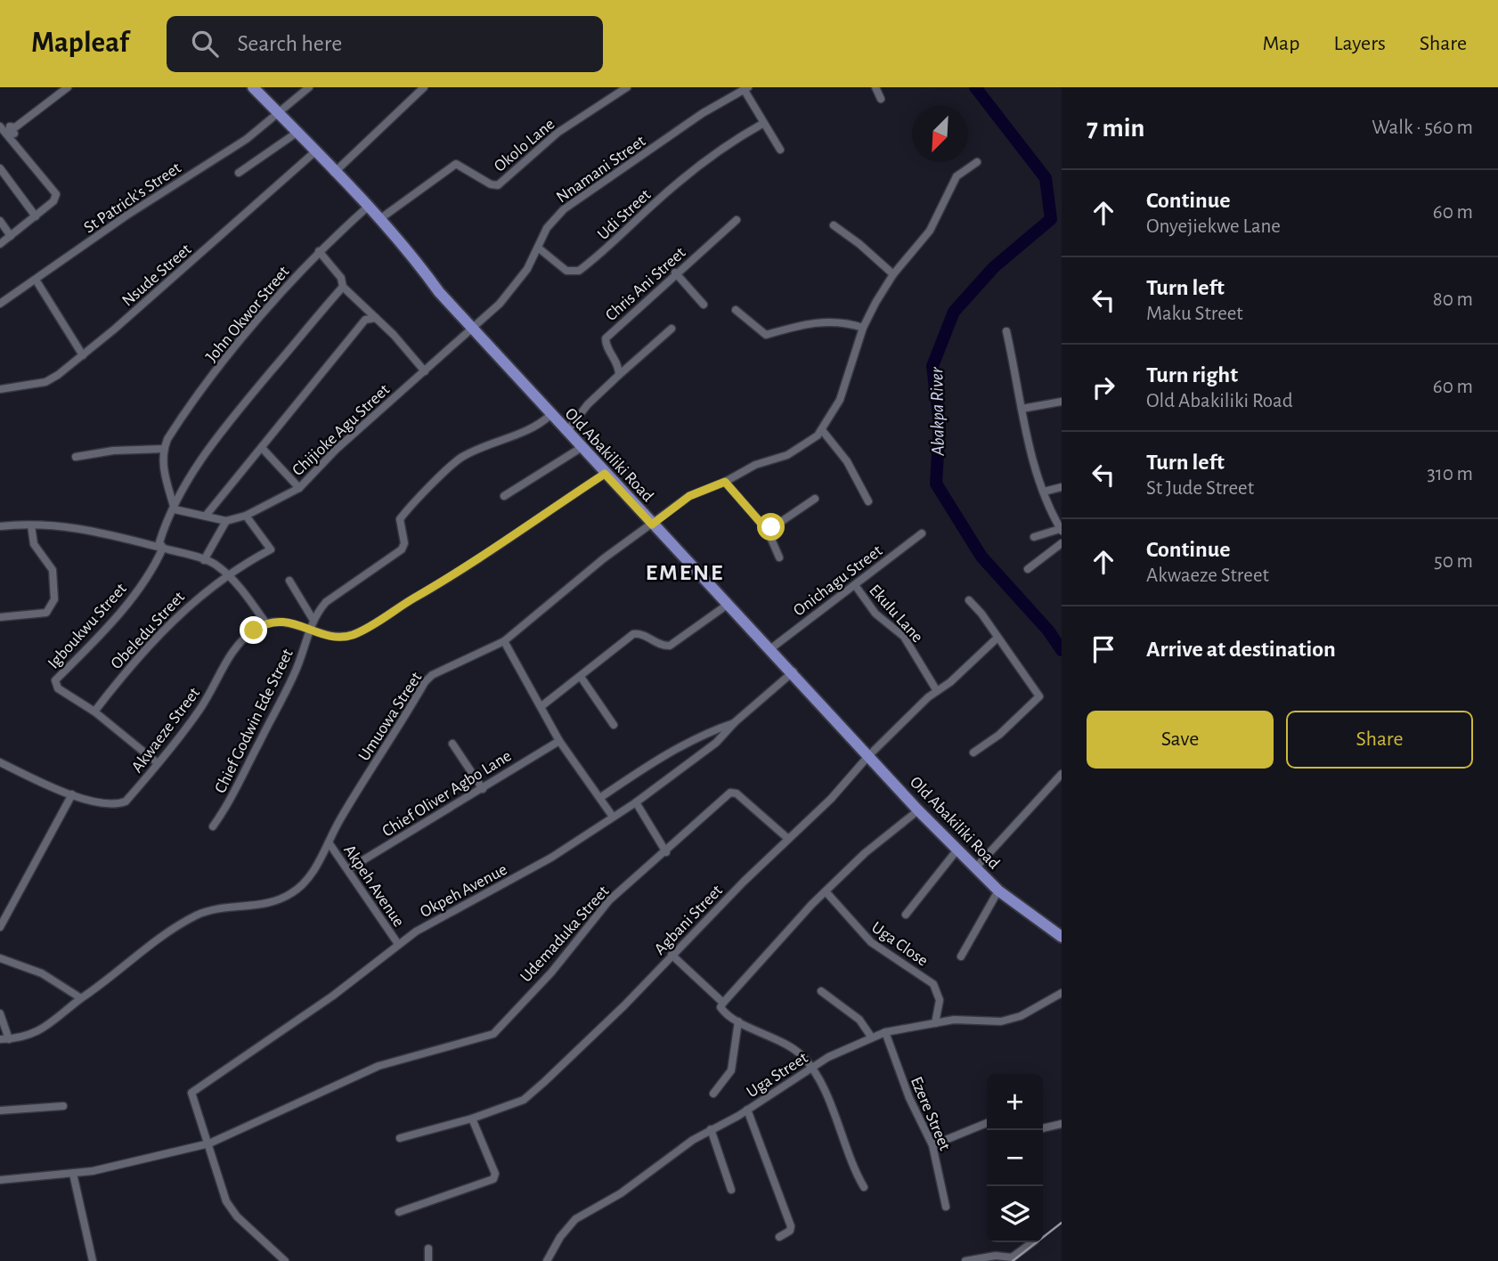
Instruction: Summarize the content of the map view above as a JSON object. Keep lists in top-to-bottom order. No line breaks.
{"streets":{"main road":["Old Abakiliki Road"],"street":["Okolo Lane","Nnamani Street","St Patrick's Street","Udi Street","Nsude Street","Chris Ani Street","John Okwor Street","Chijioke Agu Street","Onichagu Street","Ekulu Lane","Igboukwu Street","Obeledu Street","Umuowa Street","Chief Godwin Ede Street","Akwaeze Street","Chief Oliver Agbo Lane","Akpeh Avenue","Okpeh Avenue","Agbani Street","Udemaduka Street","Uga Close","Uga Street","Ezere Street"]},"crossings":[["Okolo Lane","Old Abakiliki Road"],["Nnamani Street","Udi Street"],["Nnamani Street","Chijioke Agu Street"],["Nnamani Street","Old Abakiliki Road"],["St Patrick's Street","Old Abakiliki Road"],["Nsude Street","Old Abakiliki Road"],["John Okwor Street","Old Abakiliki Road"],["Chijioke Agu Street","Old Abakiliki Road"],["Chijioke Agu Street","Igboukwu Street"],["Chijioke Agu Street","Obeledu Street"],["Old Abakiliki Road","Onichagu Street"],["Old Abakiliki Road","Umuowa Street"],["Old Abakiliki Road","Chief Godwin Ede Street"],["Old Abakiliki Road","Agbani Street"],["Onichagu Street","Ekulu Lane"],["Igboukwu Street","Obeledu Street"],["Umuowa Street","Akpeh Avenue"],["Chief Oliver Agbo Lane","Akpeh Avenue"],["Akpeh Avenue","Okpeh Avenue"],["Okpeh Avenue","Udemaduka Street"],["Agbani Street","Udemaduka Street"],["Uga Close","Uga Street"],["Uga Street","Ezere Street"]],"districts":["EMENE"],"water":["Abakpa River"],"north":"bottom left","page":{"header":"Mapleaf","search":"Search here","nav":["Map","Layers","Share"],"heading":["7 min","Walk · 560 m"],"list":[["Continue","Onyejiekwe Lane","60 m"],["Turn left","Maku Street","80 m"],["Turn right","Old Abakiliki Road","60 m"],["Turn left","St Jude Street","310 m"],["Continue","Akwaeze Street","50 m"],"Arrive at destination"],"buttons":["Save","Share"],"map_buttons":["+","−"]}}
